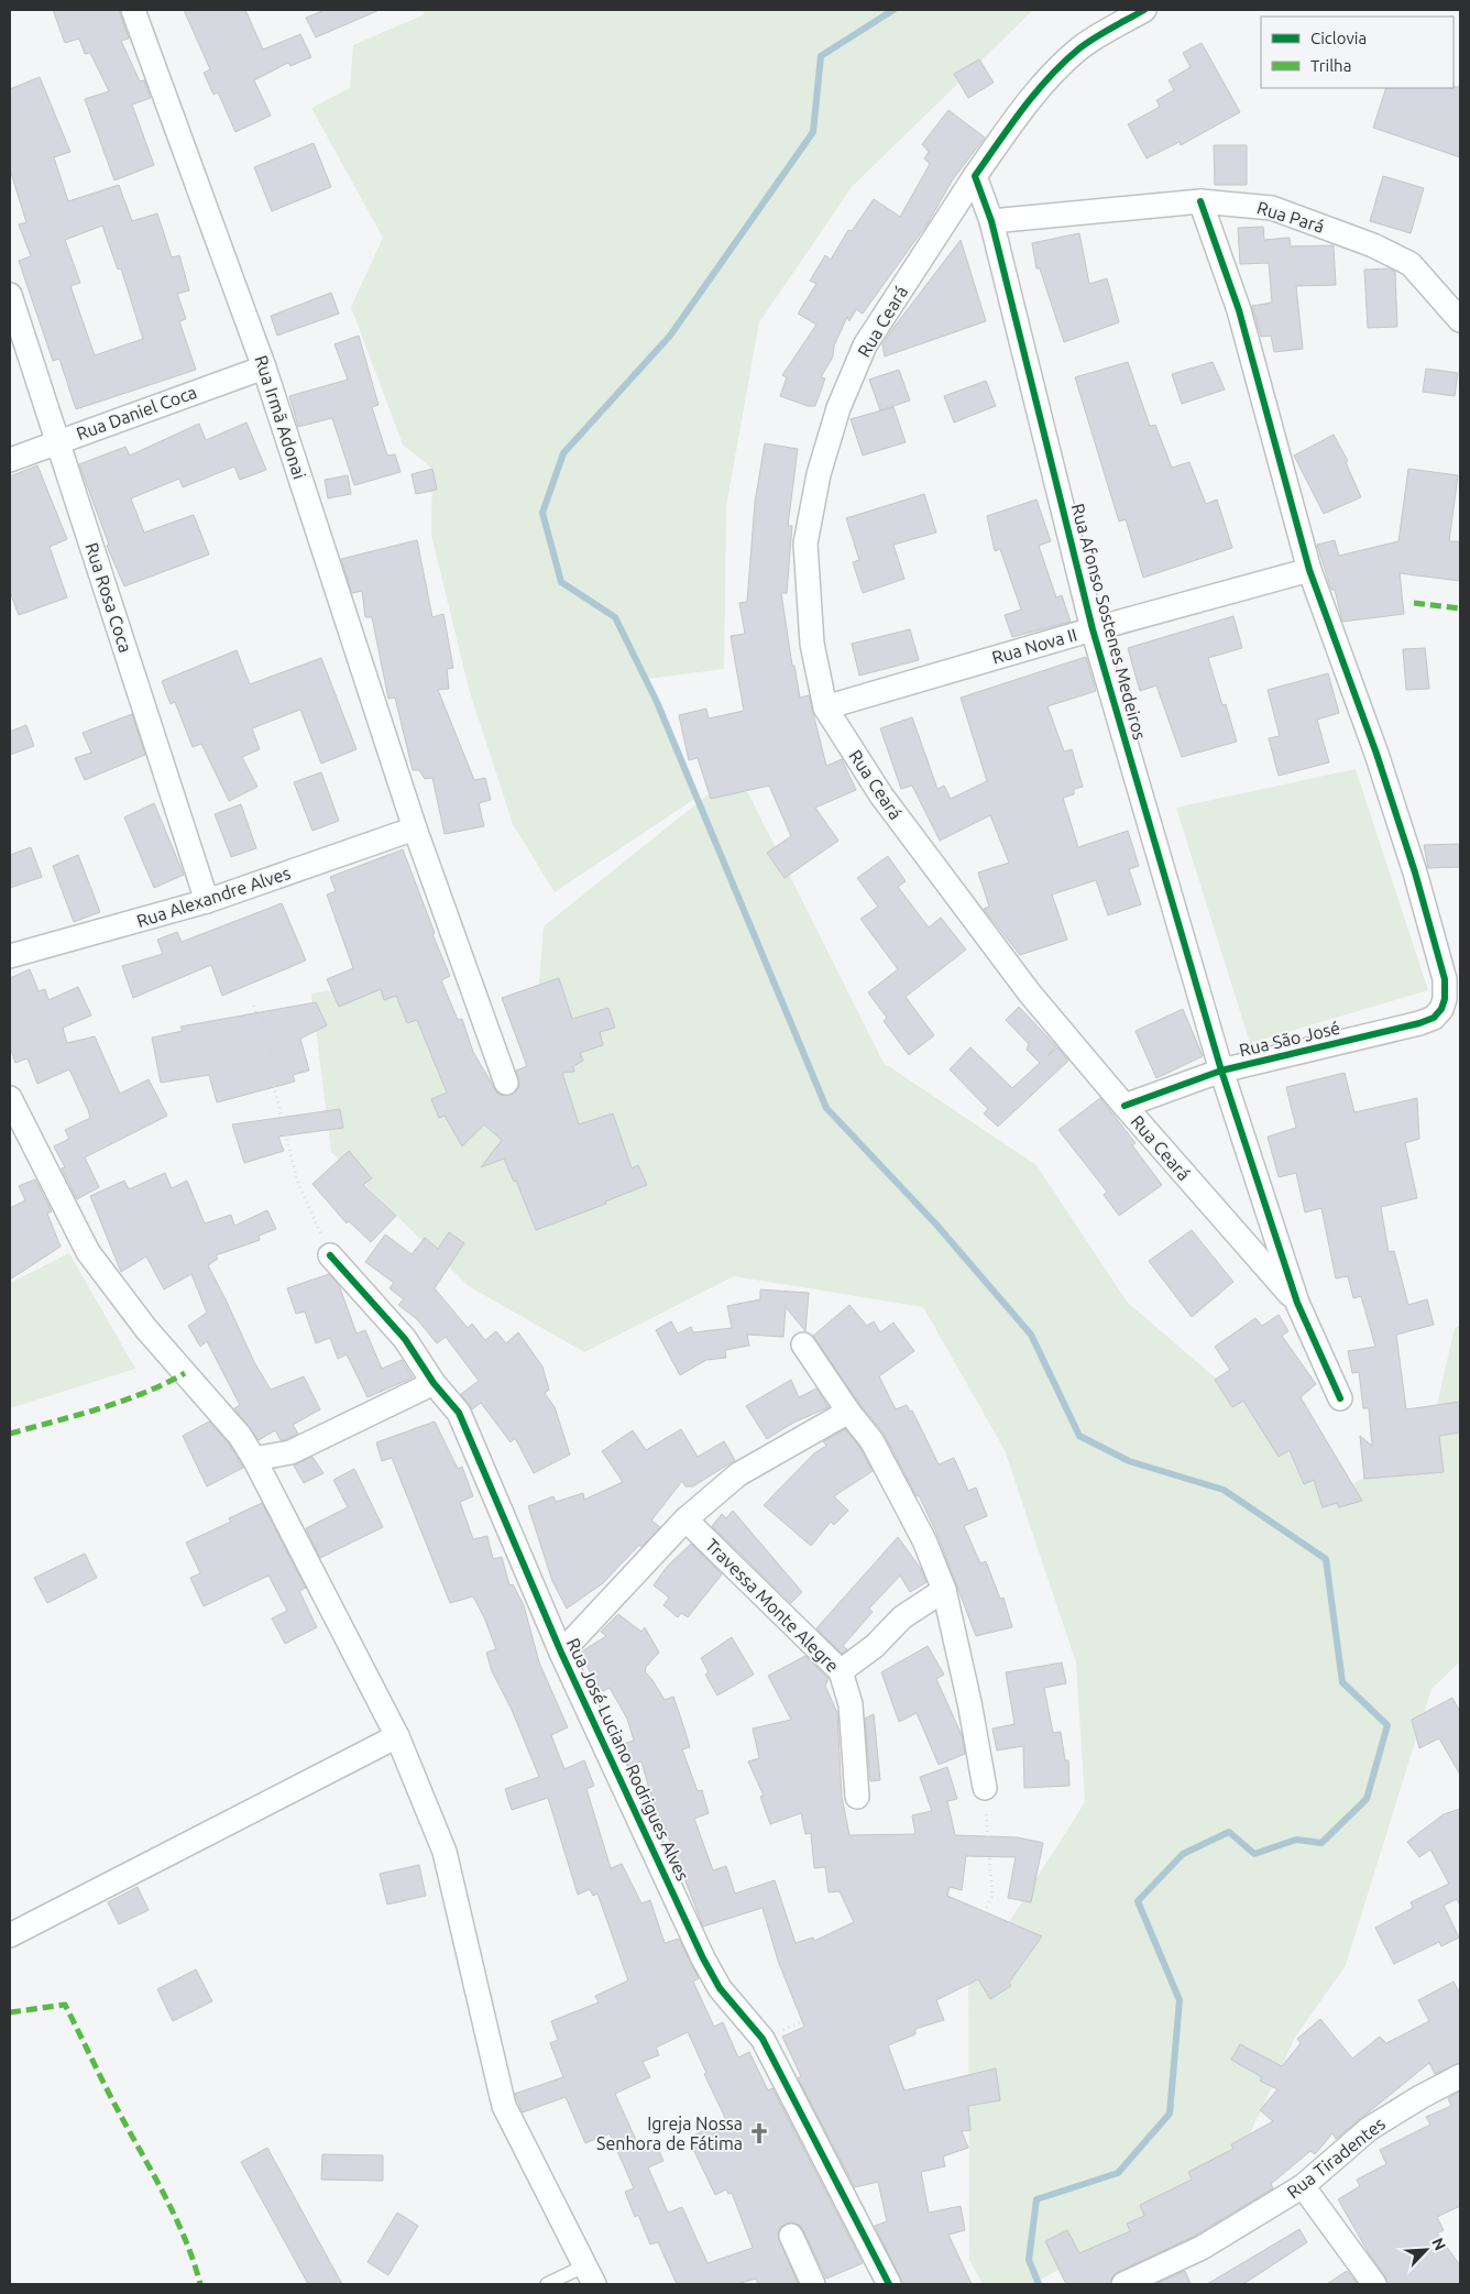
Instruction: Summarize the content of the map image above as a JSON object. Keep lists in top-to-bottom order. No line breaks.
{"streets":{"street":["Rua Pará","Rua Ceará","Rua Daniel Coca","Rua Irmã Adonai","Rua Rosa Coca","Rua Afonso Sostenes Medeiros","Rua Nova II","Rua Alexandre Alves","Rua São José","Travessa Monte Alegre","Rua José Luciano Rodrigues Alves","Rua Tiradentes"]},"crossings":[["Rua Pará","Rua Afonso Sostenes Medeiros"],["Rua Ceará","Rua Afonso Sostenes Medeiros"],["Rua Ceará","Rua Nova II"],["Rua Ceará","Rua São José"],["Rua Daniel Coca","Rua Irmã Adonai"],["Rua Daniel Coca","Rua Rosa Coca"],["Rua Irmã Adonai","Rua Alexandre Alves"],["Rua Rosa Coca","Rua Alexandre Alves"],["Rua Afonso Sostenes Medeiros","Rua Nova II"],["Rua Afonso Sostenes Medeiros","Rua São José"],["Rua Nova II","Rua São José"]],"places":{"church":["Igreja Nossa Senhora de Fátima"]},"legend":["Ciclovia","Trilha"],"north":"top right"}
